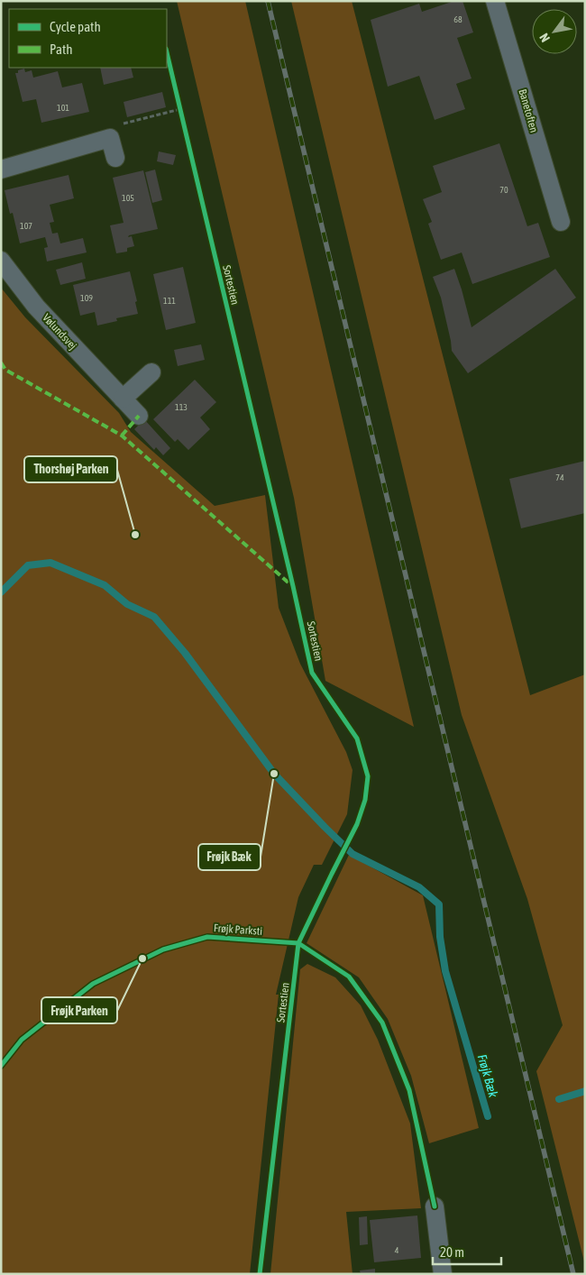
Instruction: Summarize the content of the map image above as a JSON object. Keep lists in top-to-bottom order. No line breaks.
{"streets":{"street":["Banetoften","Vølundsvej"],"cycle path":["Sortestien","Frøjk Parksti"]},"water":["Frøjk Bæk"],"places":["Thorshøj Parken","Frøjk Bæk","Frøjk Parken"],"house_numbers":["68","101","70","105","107","109","111","113","74","4"],"legend":["Cycle path","Path"],"scale_bar":"20 m","north":"bottom left"}
